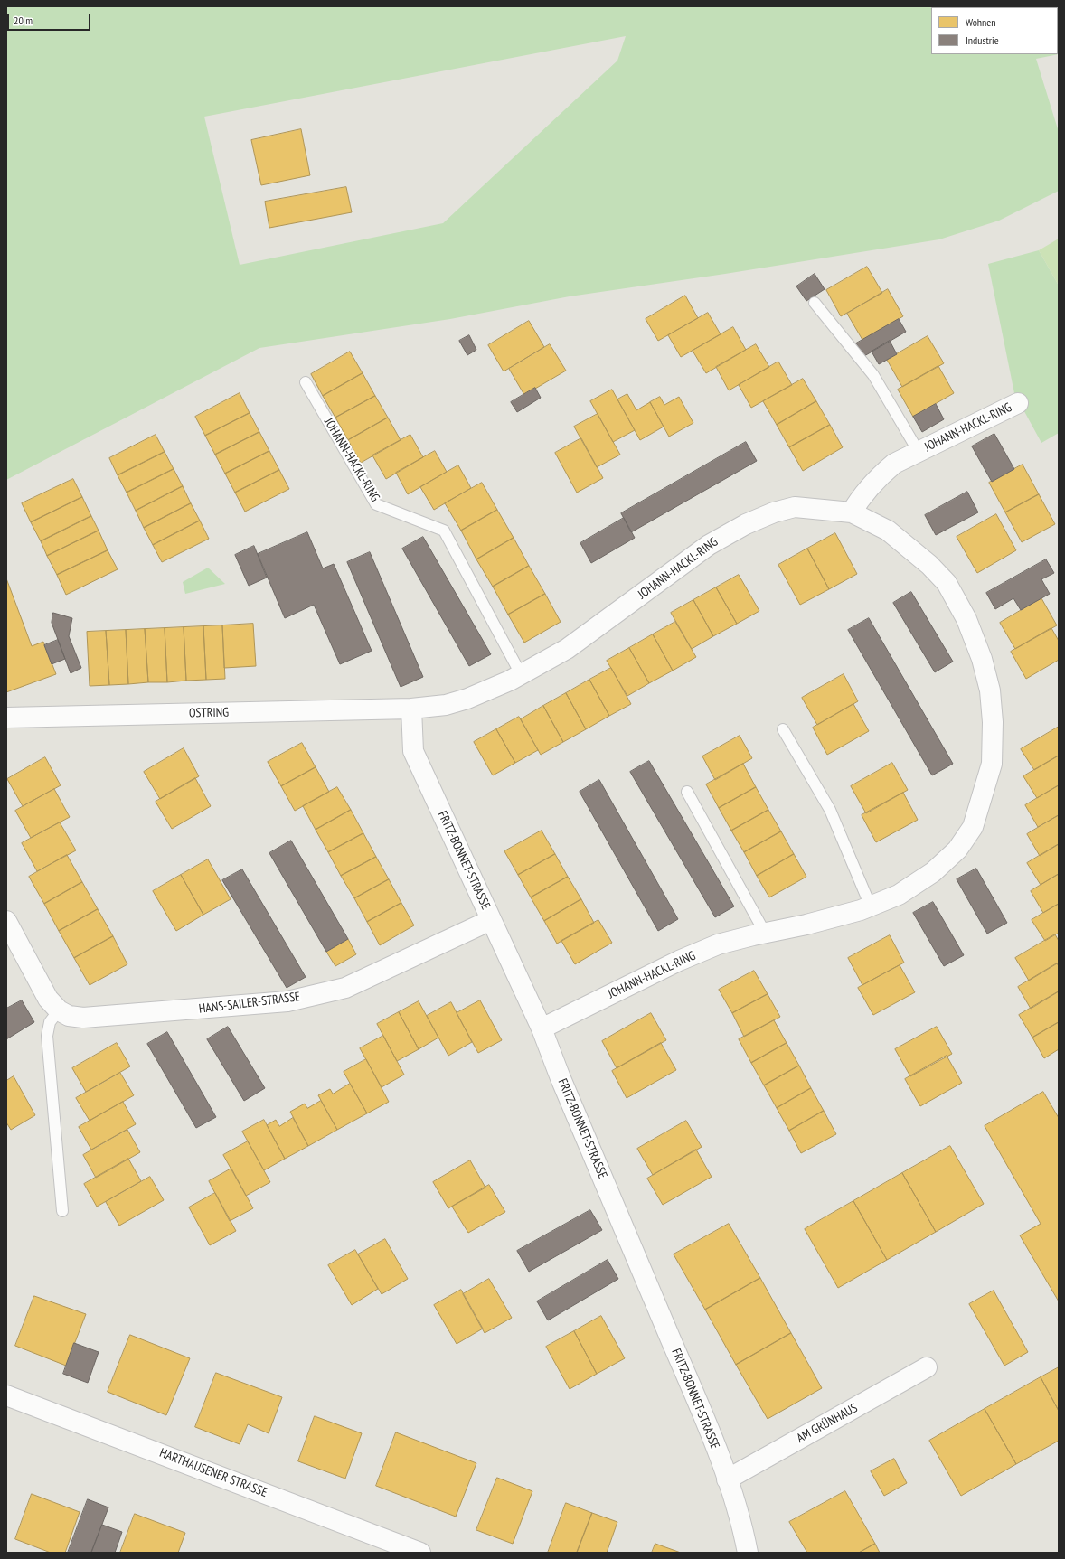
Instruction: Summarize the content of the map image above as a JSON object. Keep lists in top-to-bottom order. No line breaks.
{"streets":{"street":["JOHANN-HACKL-RING","OSTRING","FRITZ-BONNET-STRASSE","HANS-SAILER-STRASSE","AM GRÜNHAUS","HARTHAUSENER STRASSE"]},"crossings":[["JOHANN-HACKL-RING","OSTRING"],["JOHANN-HACKL-RING","FRITZ-BONNET-STRASSE"],["OSTRING","FRITZ-BONNET-STRASSE"],["FRITZ-BONNET-STRASSE","HANS-SAILER-STRASSE"],["FRITZ-BONNET-STRASSE","AM GRÜNHAUS"]],"legend":["Wohnen","Industrie"],"scale_bar":"20 m"}
